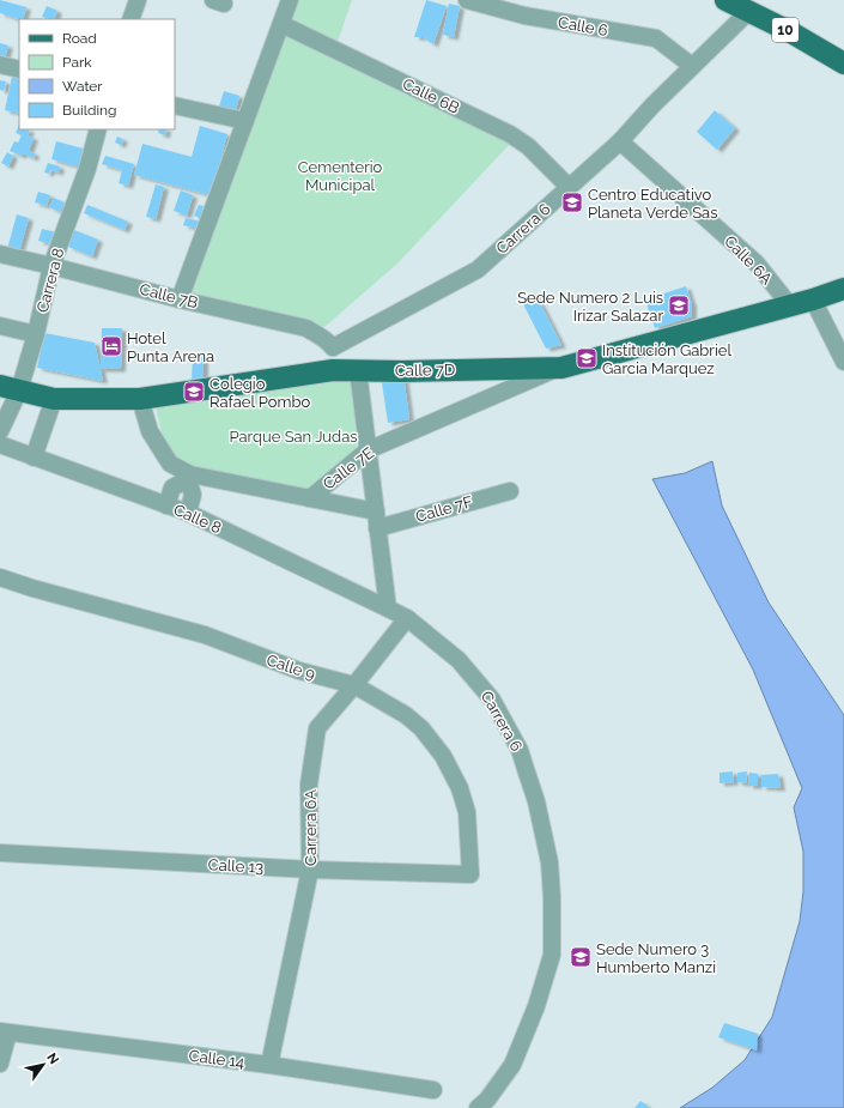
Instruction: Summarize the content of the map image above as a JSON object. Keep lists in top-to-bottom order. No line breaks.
{"streets":{"main road":["10","Calle 7D"],"street":["Calle 6","Calle 6B","Carrera 6","Calle 6A","Carrera 8","Calle 7B","Calle 7E","Calle 7F","Calle 8","Calle 9","Carrera 6A","Calle 13","Calle 14"]},"crossings":[["Calle 6","Carrera 6"],["10","Carrera 6"],["Calle 6B","Carrera 6"],["Carrera 6","Calle 6A"],["Carrera 6","Calle 7B"],["Carrera 6","Calle 8"],["Carrera 6","Carrera 6A"],["Calle 6A","Calle 7D"],["Carrera 8","Calle 7B"],["Carrera 8","Calle 7D"],["Calle 7D","Calle 7E"],["Calle 9","Carrera 6A"],["Calle 9","Calle 13"],["Carrera 6A","Calle 13"],["Carrera 6A","Calle 14"]],"parks":["Cementerio Municipal","Parque San Judas"],"places":{"school or university":["Centro Educativo Planeta Verde Sas","Sede Numero 2 Luis Irizar Salazar","Institución Gabriel Garcia Marquez","Colegio Rafael Pombo","Sede Numero 3 Humberto Manzi"],"hotel":["Hotel Punta Arena"]},"legend":["Road","Park","Water","Building"],"north":"top right"}
